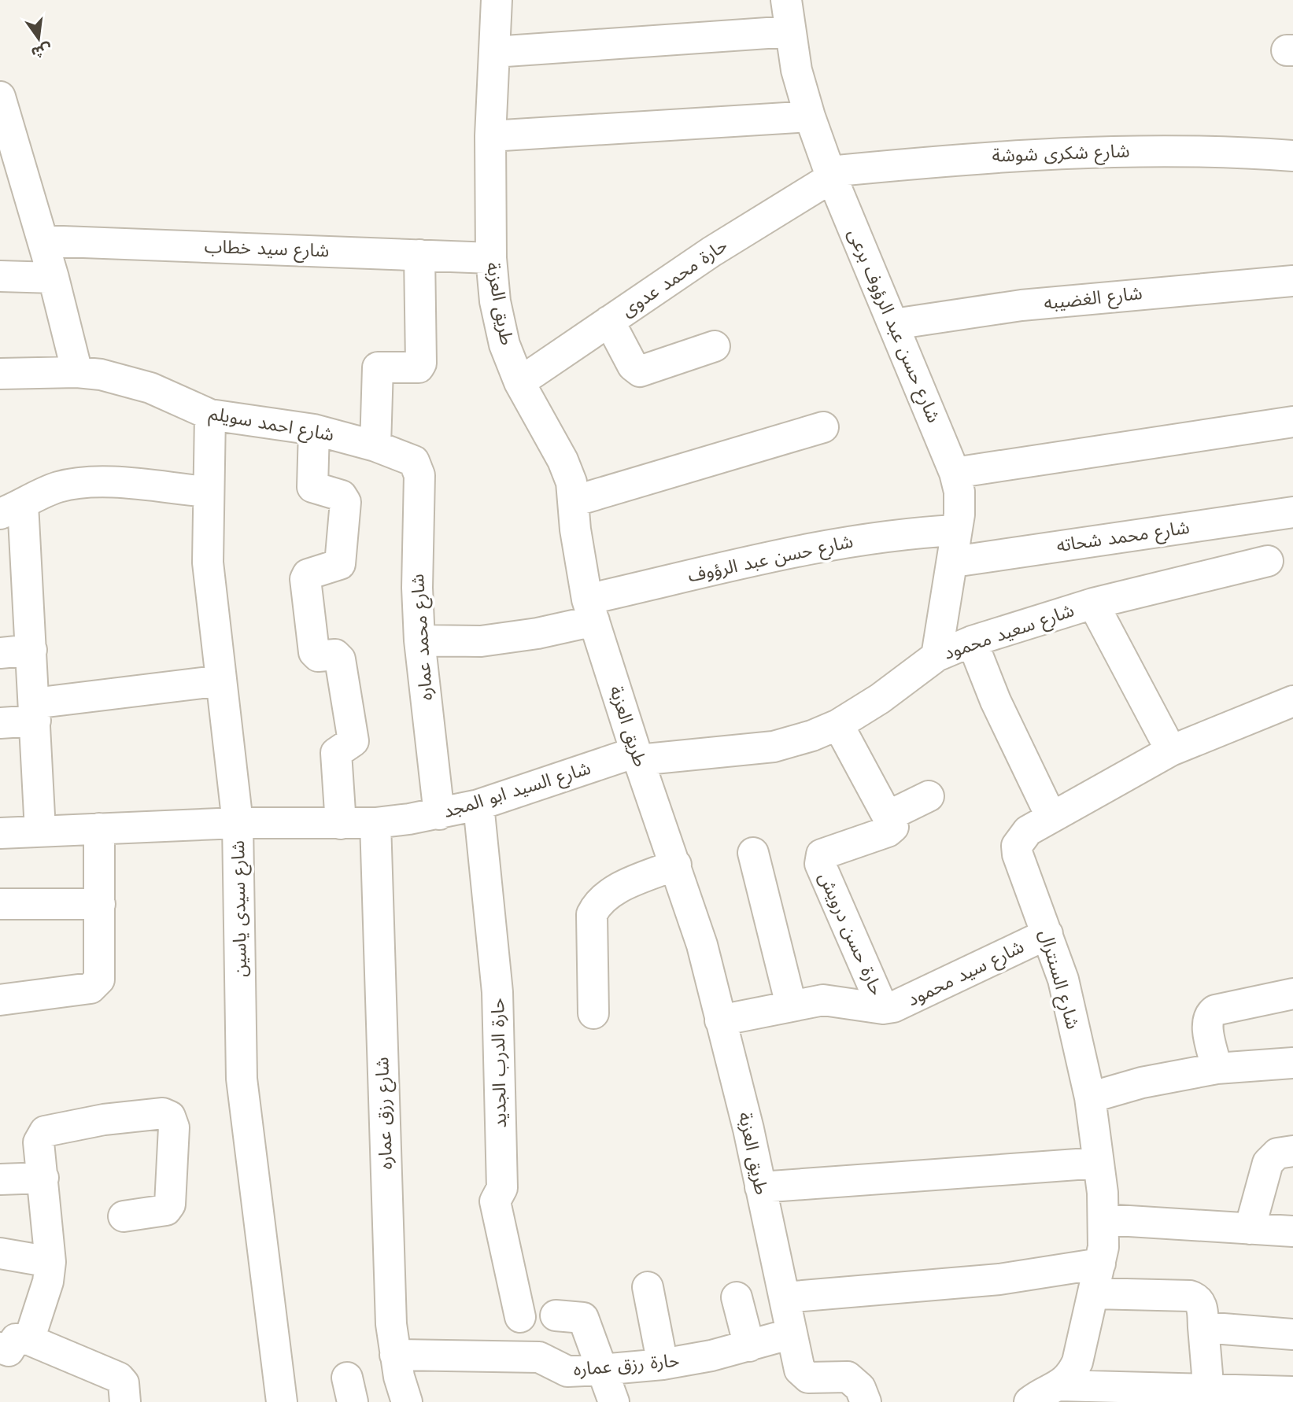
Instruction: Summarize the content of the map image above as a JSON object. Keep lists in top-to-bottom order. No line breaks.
{"streets":{"street":["شارع شكرى شوشة","شارع سيد خطاب","حارة محمد عدوى","شارع الغضيبه","طريق العزبة","شارع حسن عبد الرؤوف برعى","شارع احمد سويلم","شارع محمد شحاته","شارع حسن عبد الرؤوف","شارع سعيد محمود","شارع محمد عماره","شارع السيد ابو المجد","شارع سيدى ياسين","حارة حسن درويش","شارع سيد محمود","شارع السنترال","حارة الدرب الجديد","شارع رزق عماره","حارة رزق عماره"]},"crossings":[["شارع شكرى شوشة","حارة محمد عدوى"],["شارع شكرى شوشة","شارع حسن عبد الرؤوف برعى"],["شارع سيد خطاب","طريق العزبة"],["حارة محمد عدوى","طريق العزبة"],["حارة محمد عدوى","شارع حسن عبد الرؤوف برعى"],["شارع الغضيبه","شارع حسن عبد الرؤوف برعى"],["طريق العزبة","شارع حسن عبد الرؤوف"],["طريق العزبة","شارع سعيد محمود"],["طريق العزبة","شارع السيد ابو المجد"],["طريق العزبة","شارع سيد محمود"],["طريق العزبة","حارة رزق عماره"],["شارع حسن عبد الرؤوف برعى","شارع محمد شحاته"],["شارع حسن عبد الرؤوف برعى","شارع حسن عبد الرؤوف"],["شارع حسن عبد الرؤوف برعى","شارع سعيد محمود"],["شارع احمد سويلم","شارع محمد عماره"],["شارع احمد سويلم","شارع سيدى ياسين"],["شارع حسن عبد الرؤوف","شارع محمد عماره"],["شارع سعيد محمود","شارع السيد ابو المجد"],["شارع محمد عماره","شارع السيد ابو المجد"],["شارع السيد ابو المجد","شارع سيدى ياسين"],["شارع السيد ابو المجد","حارة الدرب الجديد"],["شارع السيد ابو المجد","شارع رزق عماره"],["حارة حسن درويش","شارع سيد محمود"],["شارع سيد محمود","شارع السنترال"],["شارع رزق عماره","حارة رزق عماره"]],"north":"bottom"}
